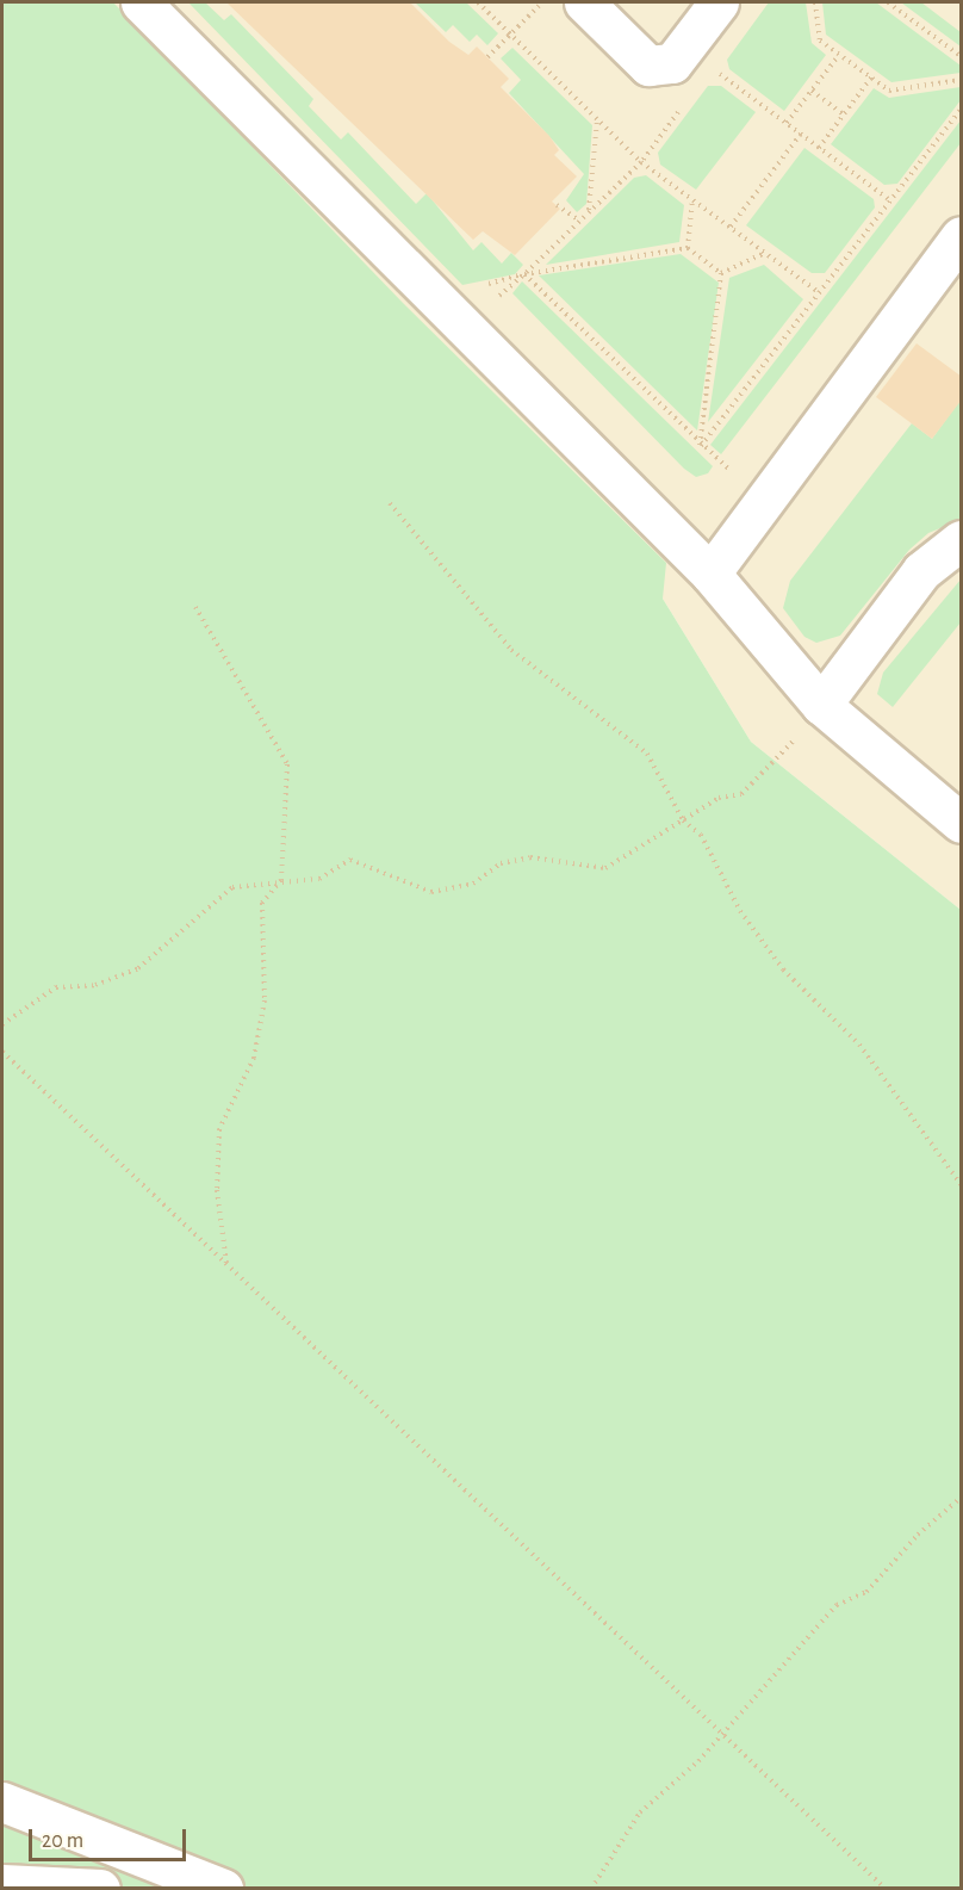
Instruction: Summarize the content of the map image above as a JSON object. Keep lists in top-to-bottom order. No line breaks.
{"scale_bar":"20 m"}
